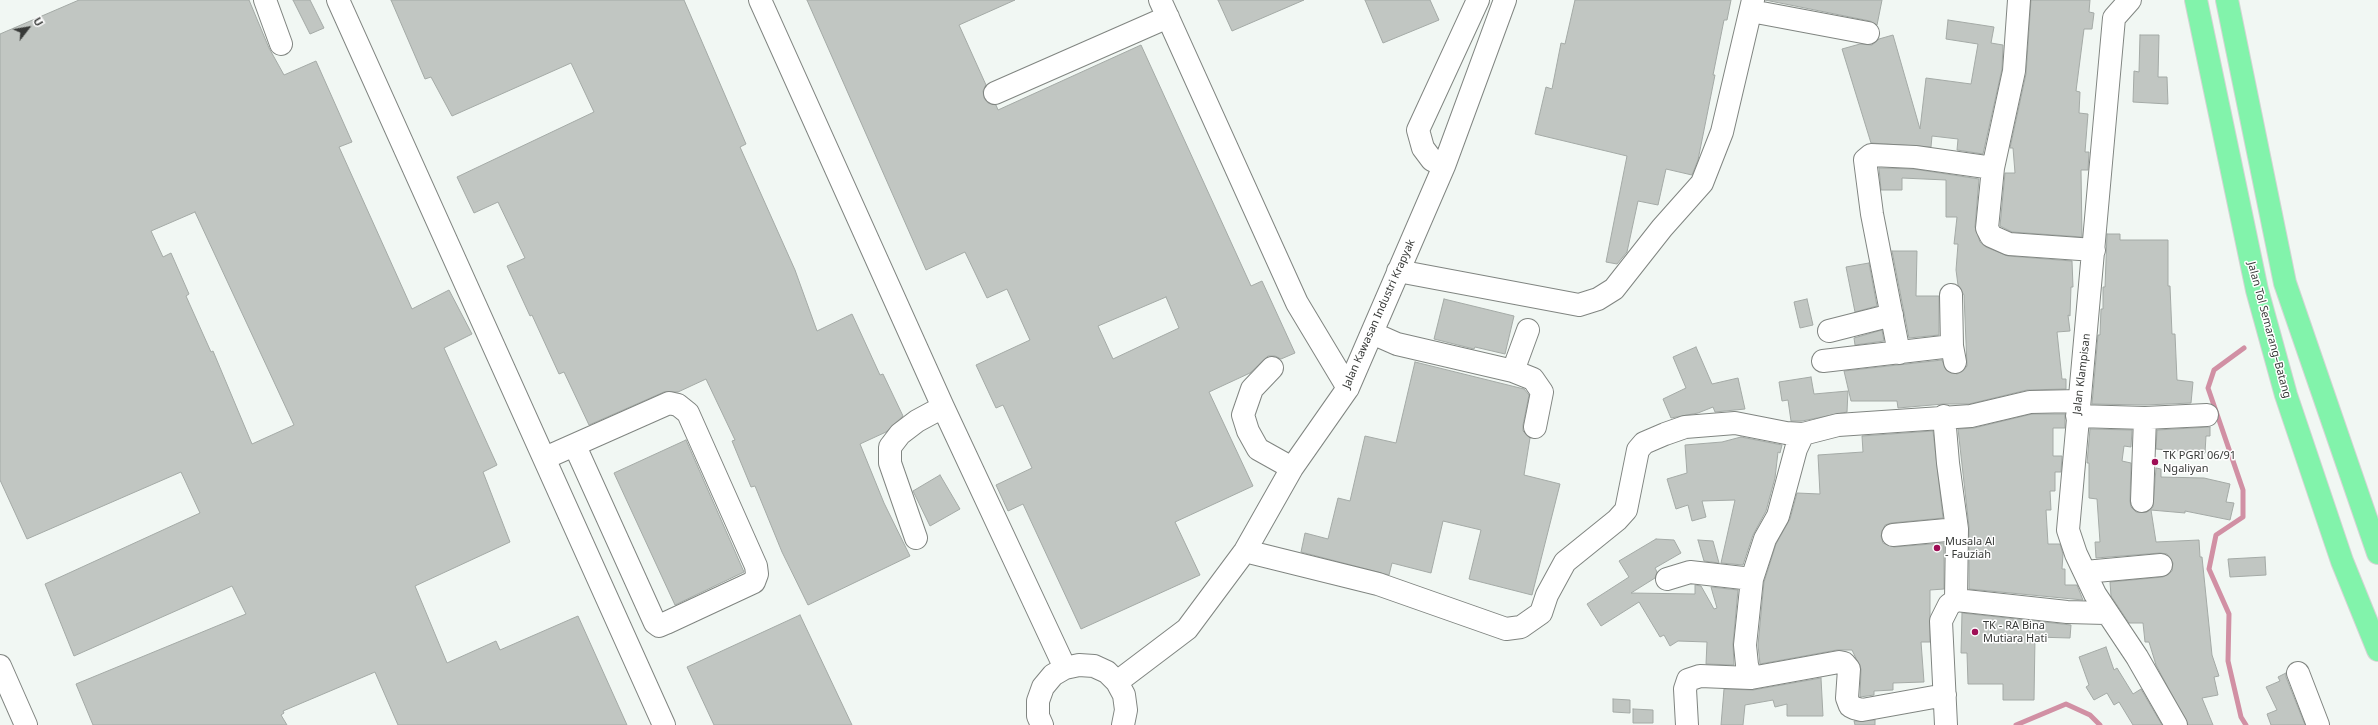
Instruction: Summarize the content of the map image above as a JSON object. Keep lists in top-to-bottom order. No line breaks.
{"streets":{"highway":["Jalan Tol Semarang–Batang"],"street":["Jalan Kawasan Industri Krapyak","Jalan Klampisan"]},"places":["TK PGRI 06/91 Ngaliyan","Musala Al - Fauziah","TK - RA Bina Mutiara Hati"],"north":"top right"}
